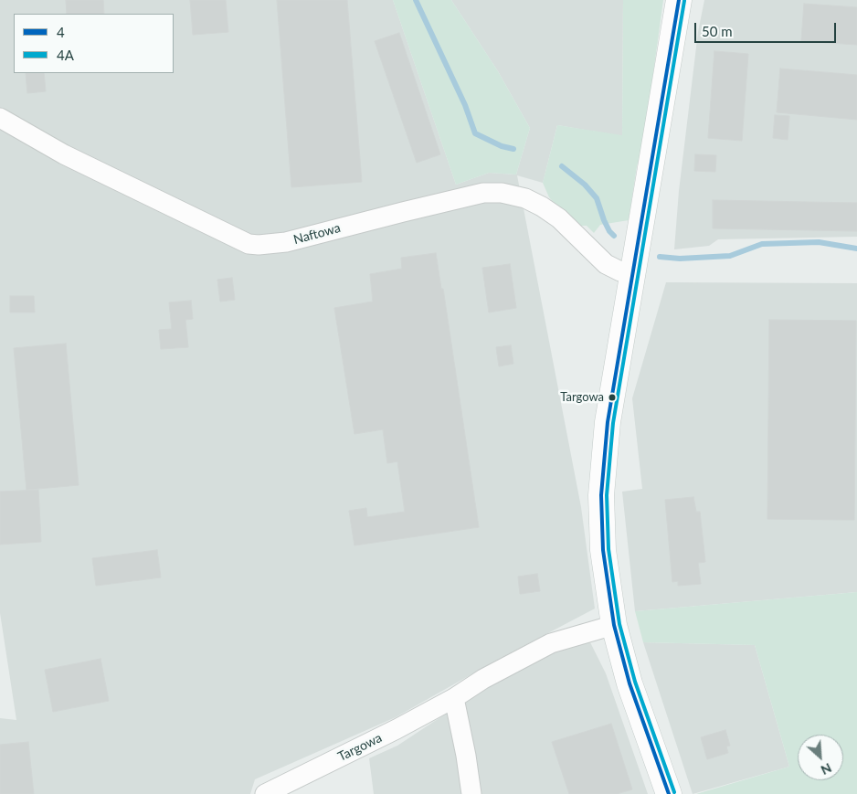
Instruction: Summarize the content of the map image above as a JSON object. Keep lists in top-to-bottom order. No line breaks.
{"streets":{"street":["Naftowa","Targowa"]},"places":["Targowa"],"lines":["transit line 4","transit line 4A"],"legend":["4","4A"],"scale_bar":"50 m","north":"bottom right"}
